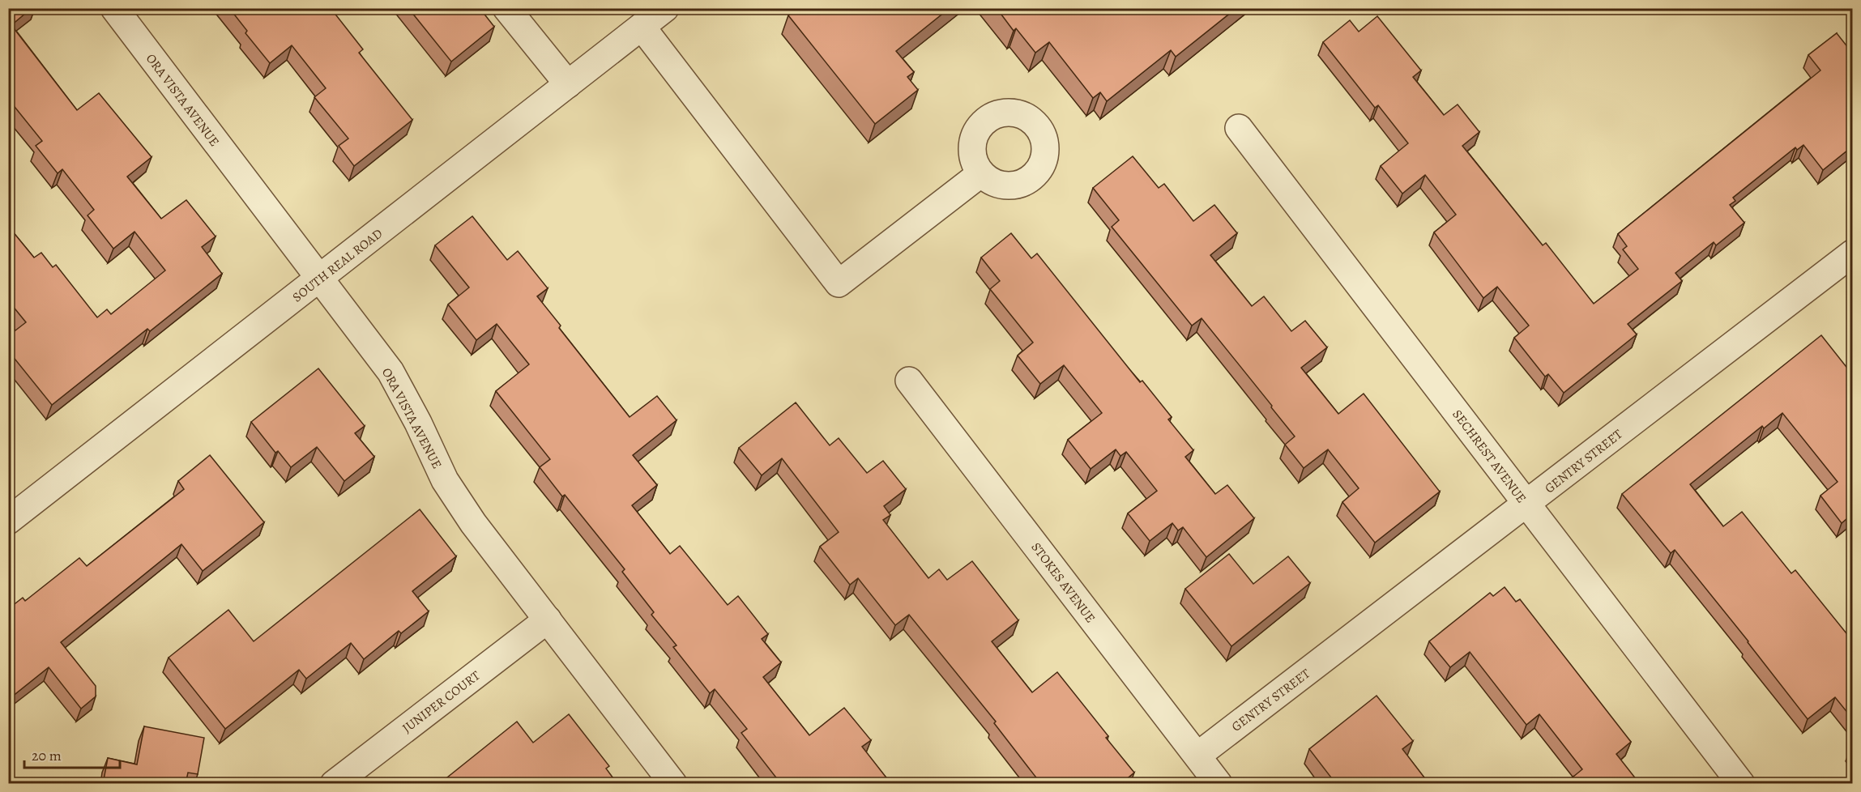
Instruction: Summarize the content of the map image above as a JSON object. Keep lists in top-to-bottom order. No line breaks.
{"streets":{"street":["ORA VISTA AVENUE","SOUTH REAL ROAD","SECHREST AVENUE","GENTRY STREET","STOKES AVENUE","JUNIPER COURT"]},"crossings":[["ORA VISTA AVENUE","SOUTH REAL ROAD"],["ORA VISTA AVENUE","JUNIPER COURT"],["SECHREST AVENUE","GENTRY STREET"],["GENTRY STREET","STOKES AVENUE"]],"scale_bar":"20 m"}
